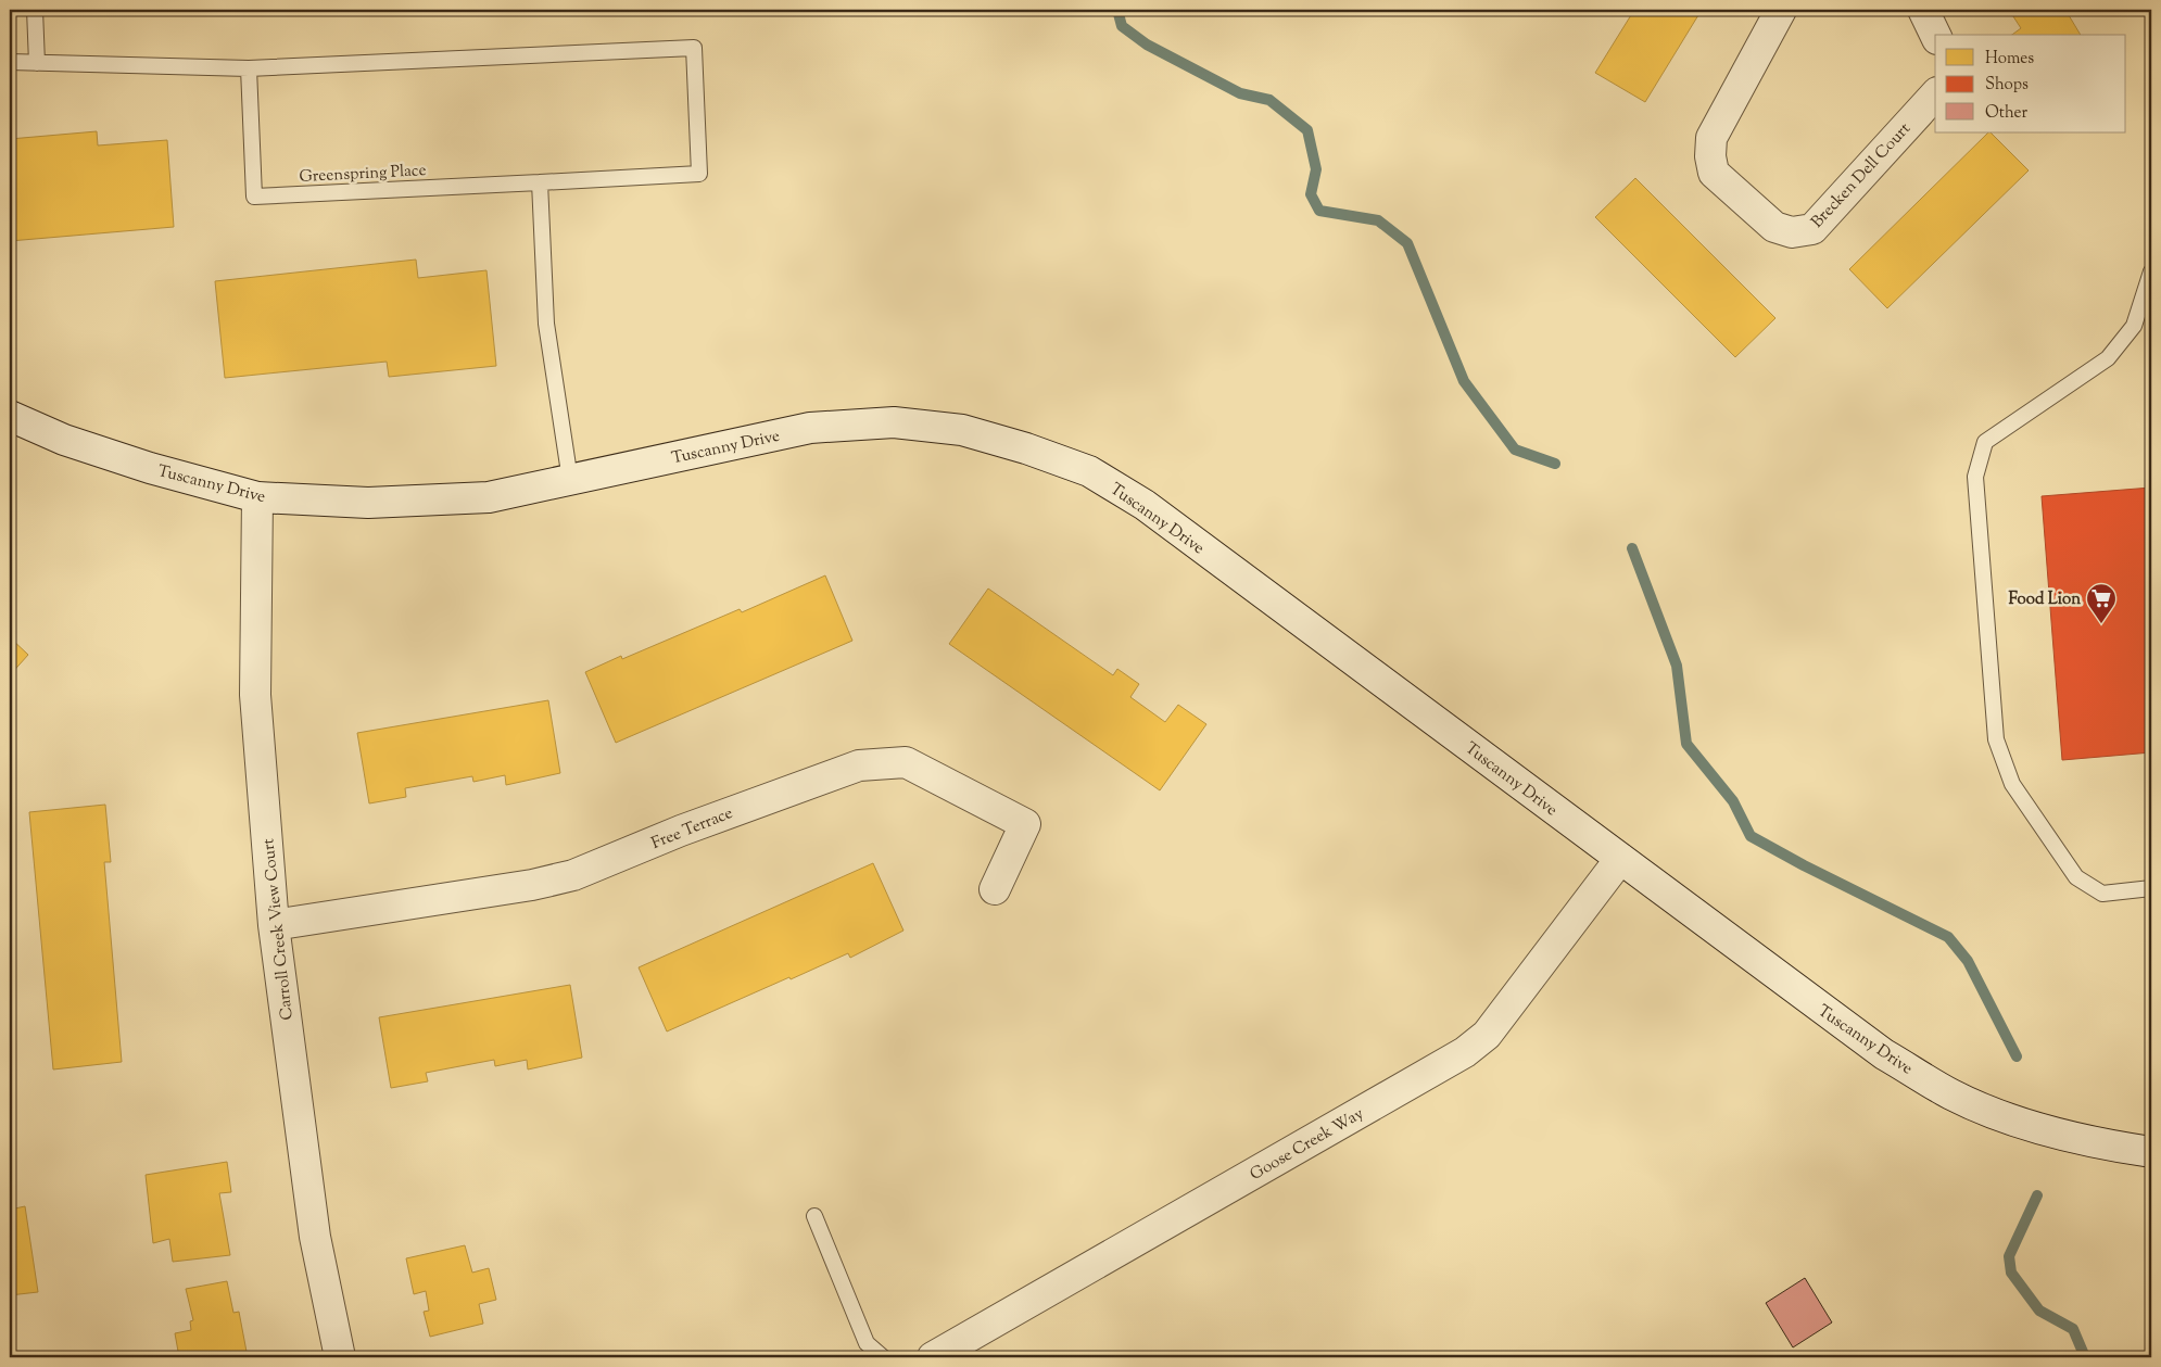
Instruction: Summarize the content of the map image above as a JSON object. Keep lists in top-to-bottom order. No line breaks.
{"streets":{"street":["Brecken Dell Court","Tuscanny Drive","Free Terrace","Carroll Creek View Court","Goose Creek Way"],"lane":["Greenspring Place"]},"crossings":[["Tuscanny Drive","Carroll Creek View Court"],["Tuscanny Drive","Goose Creek Way"],["Free Terrace","Carroll Creek View Court"]],"places":{"supermarket":["Food Lion"]},"legend":["Homes","Shops","Other"]}
